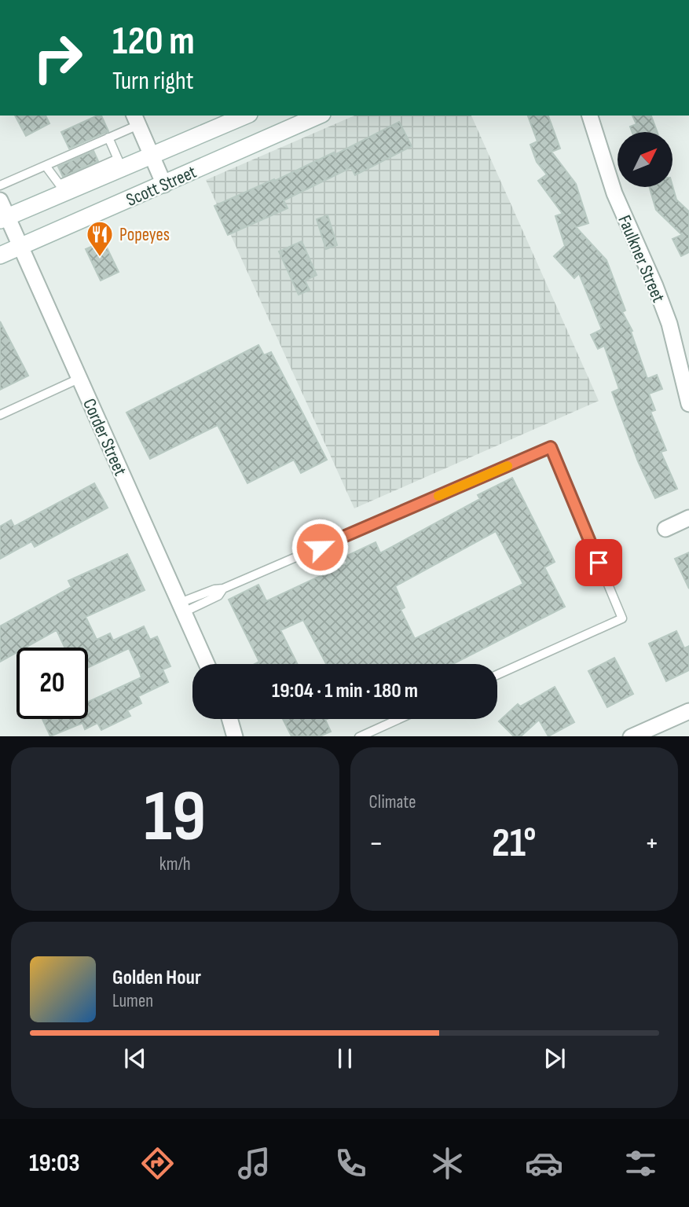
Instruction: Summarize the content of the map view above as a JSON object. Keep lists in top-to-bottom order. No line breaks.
{"streets":{"main road":["Scott Street"],"street":["Faulkner Street","Corder Street"]},"crossings":[["Scott Street","Corder Street"]],"places":{"restaurant":["Popeyes"]},"north":"top right","page":{"turn":["120 m","Turn right"],"limit":"20","trip":"19:04 · 1 min · 180 m","tile":[["19","km/h"],"Climate"],"heat":["−","21°","+"],"song":["Golden Hour","Lumen"],"tabs":"19:03"}}
